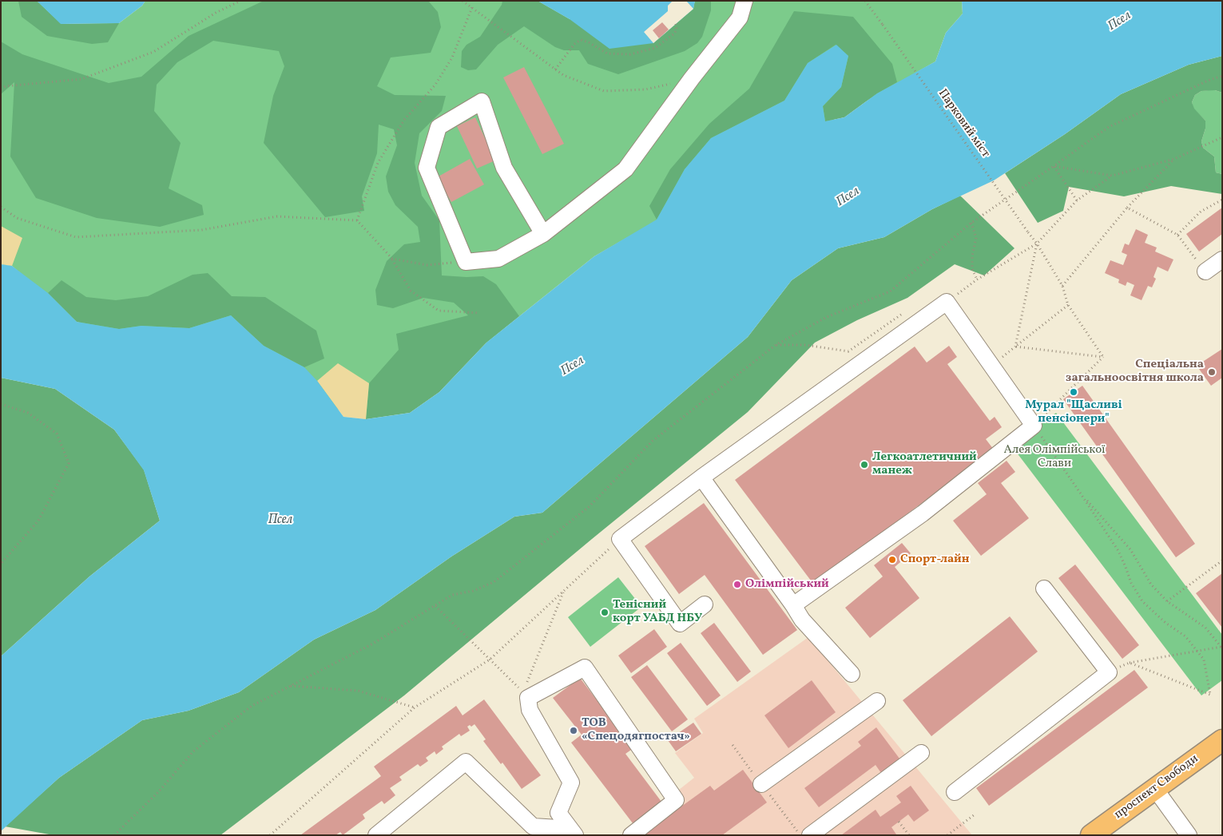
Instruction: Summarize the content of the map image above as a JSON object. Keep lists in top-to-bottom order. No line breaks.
{"streets":{"main road":["проспект Свободи"],"path":["Парковий міст"]},"water":["Псел"],"parks":["Алея Олімпійської Слави"],"places":["Спеціальна загальноосвітня школа","Мурал \"Щасливі пенсіонери\"","Легкоатлетичний манеж","Спорт-лайн","Олімпійський","Тенісний корт УАБД НБУ","ТОВ «Спецодягпостач»"]}
